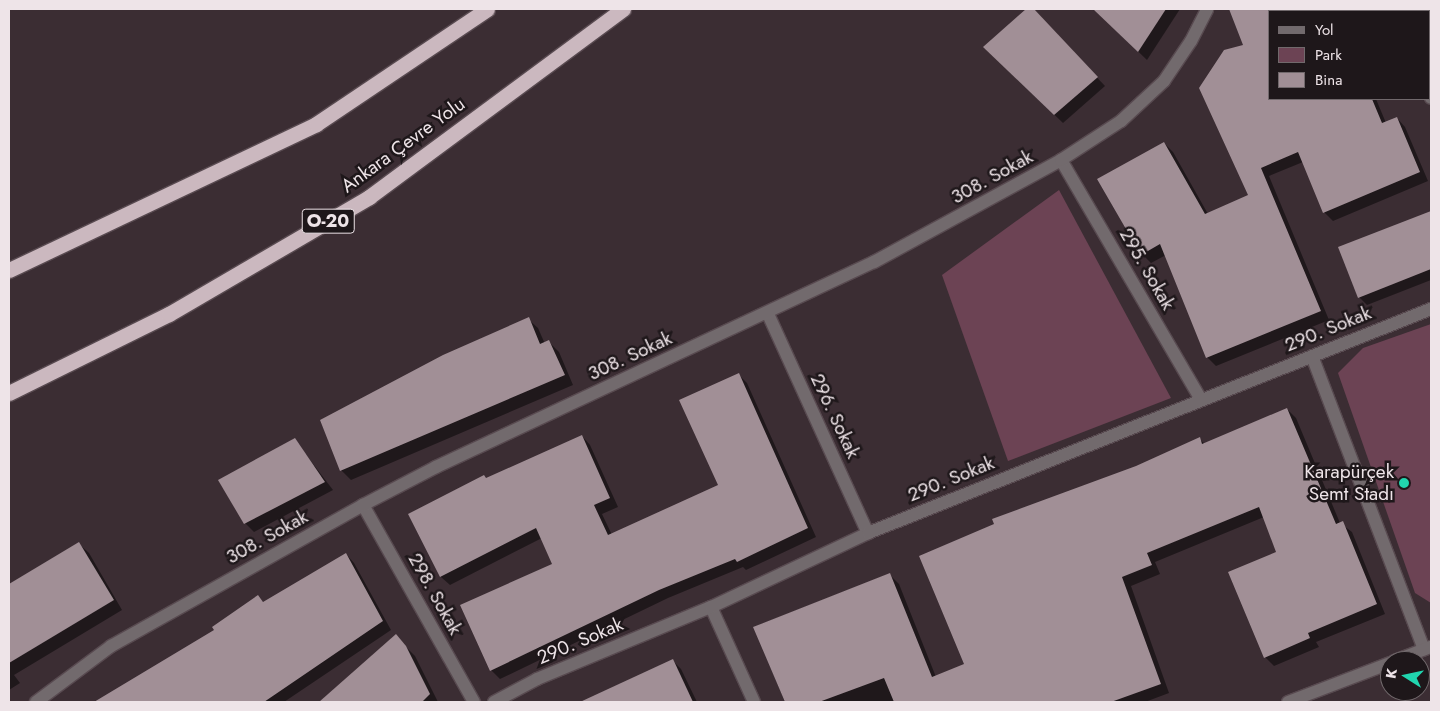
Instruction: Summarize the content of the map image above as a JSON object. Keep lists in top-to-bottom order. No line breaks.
{"streets":{"highway":["Ankara Çevre Yolu","O-20"],"street":["308. Sokak","295. Sokak","290. Sokak","296. Sokak","298. Sokak"]},"crossings":[["308. Sokak","295. Sokak"],["308. Sokak","296. Sokak"],["308. Sokak","298. Sokak"],["295. Sokak","290. Sokak"],["290. Sokak","296. Sokak"]],"places":["Karapürçek Semt Stadı"],"legend":["Yol","Park","Bina"],"north":"left"}
